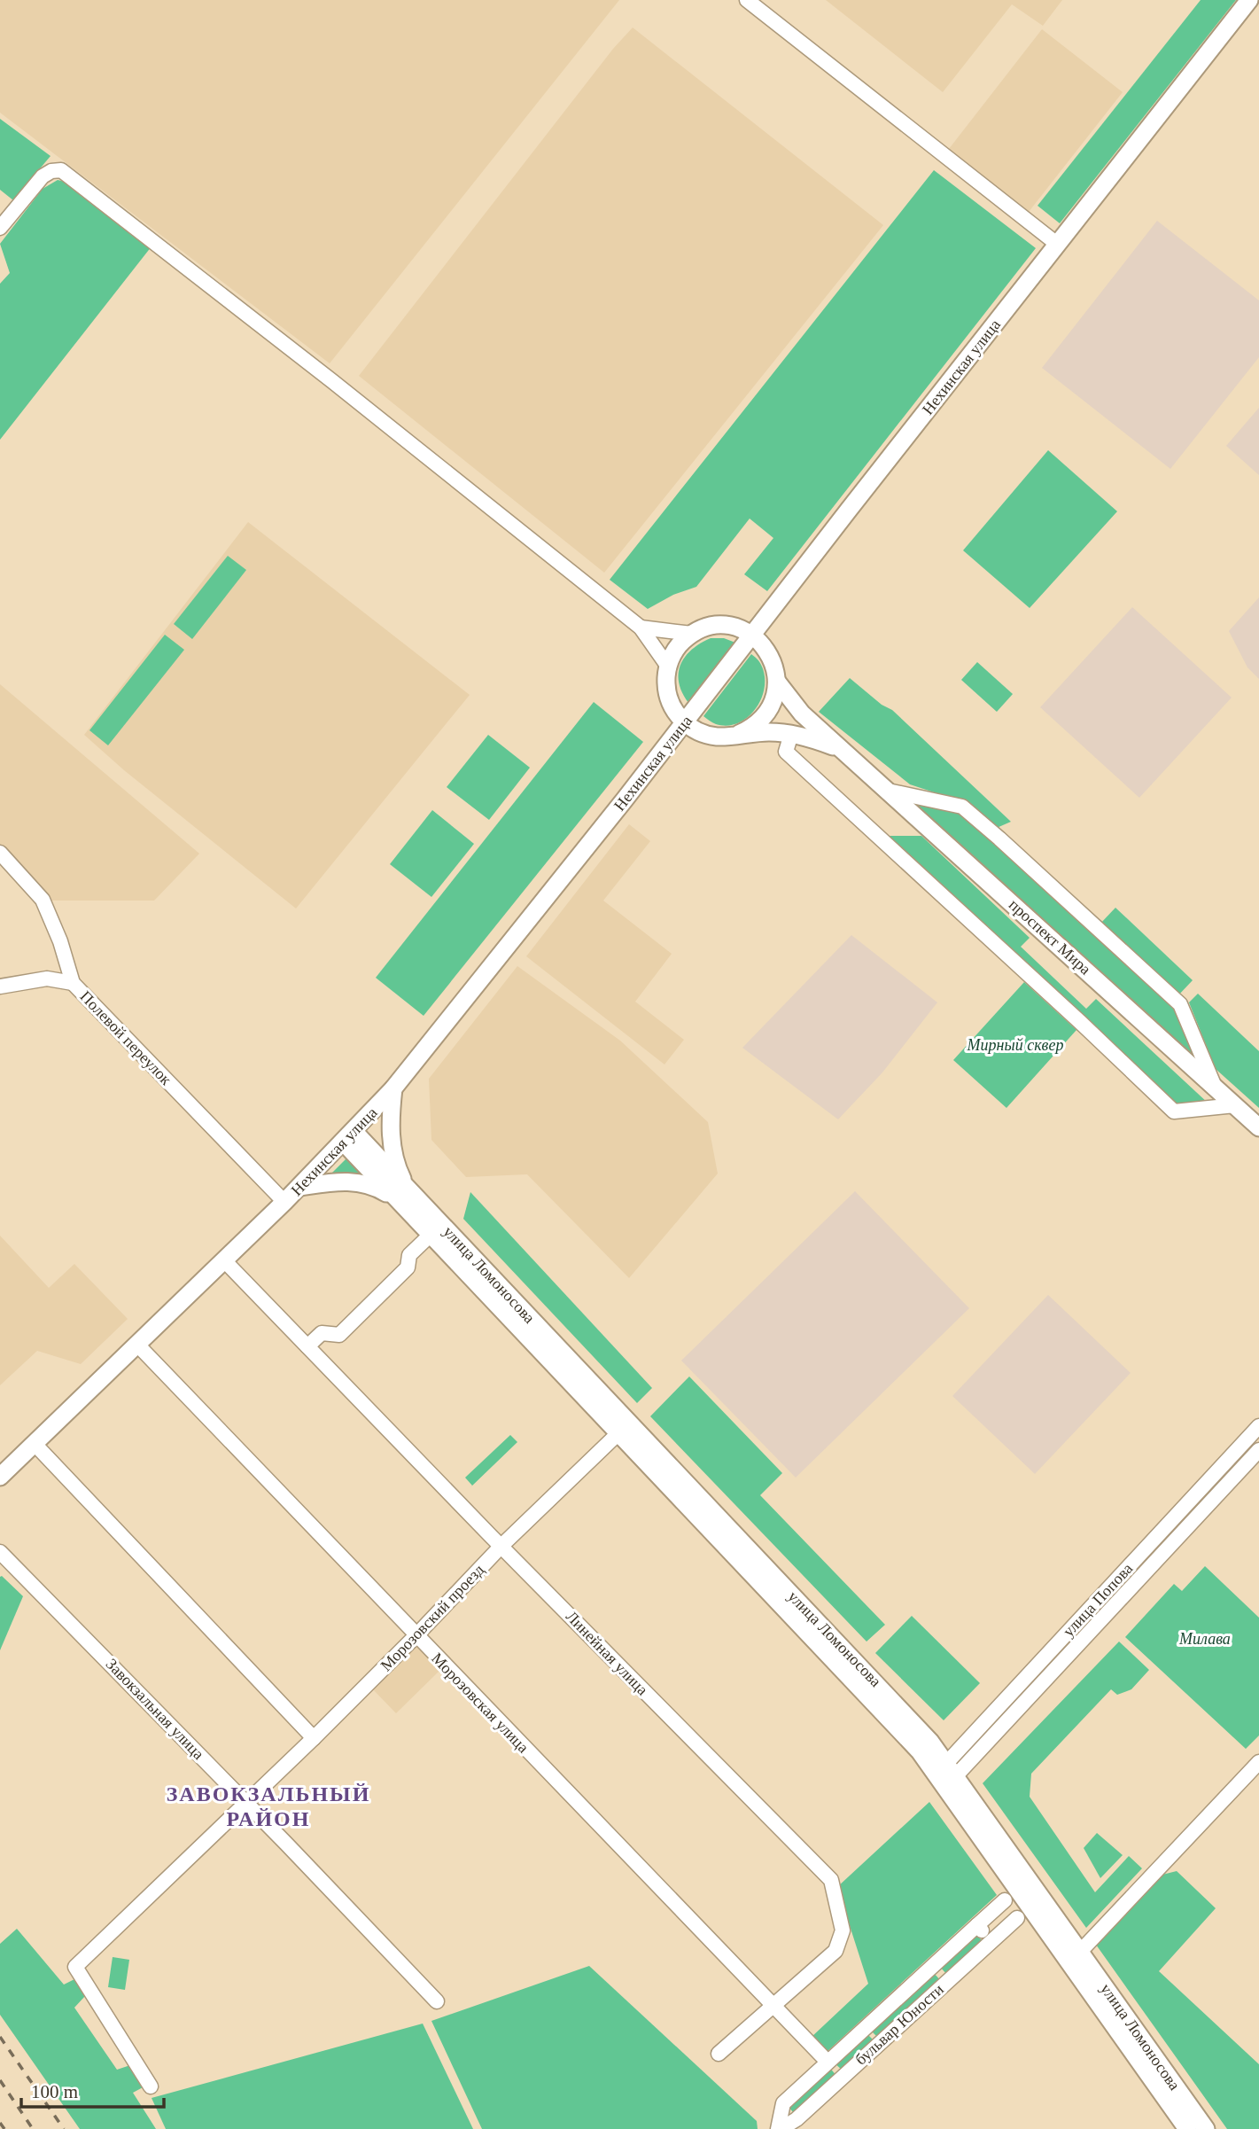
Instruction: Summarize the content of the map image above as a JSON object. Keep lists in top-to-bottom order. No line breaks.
{"streets":{"main road":["Нехинская улица","проспект Мира","улица Ломоносова"],"street":["Полевой переулок","улица Попова","Морозовский проезд","Линейная улица","Морозовская улица","Завокзальная улица","бульвар Юности"]},"crossings":[["Нехинская улица","проспект Мира"],["Нехинская улица","Полевой переулок"],["Нехинская улица","улица Ломоносова"],["Нехинская улица","Линейная улица"],["Нехинская улица","Морозовская улица"],["улица Ломоносова","улица Попова"],["улица Ломоносова","Морозовский проезд"],["Морозовский проезд","Линейная улица"],["Морозовский проезд","Морозовская улица"],["Морозовский проезд","Завокзальная улица"],["Линейная улица","Морозовская улица"]],"districts":["ЗАВОКЗАЛЬНЫЙ РАЙОН"],"parks":["Мирный сквер","Милава"],"scale_bar":"100 m"}
